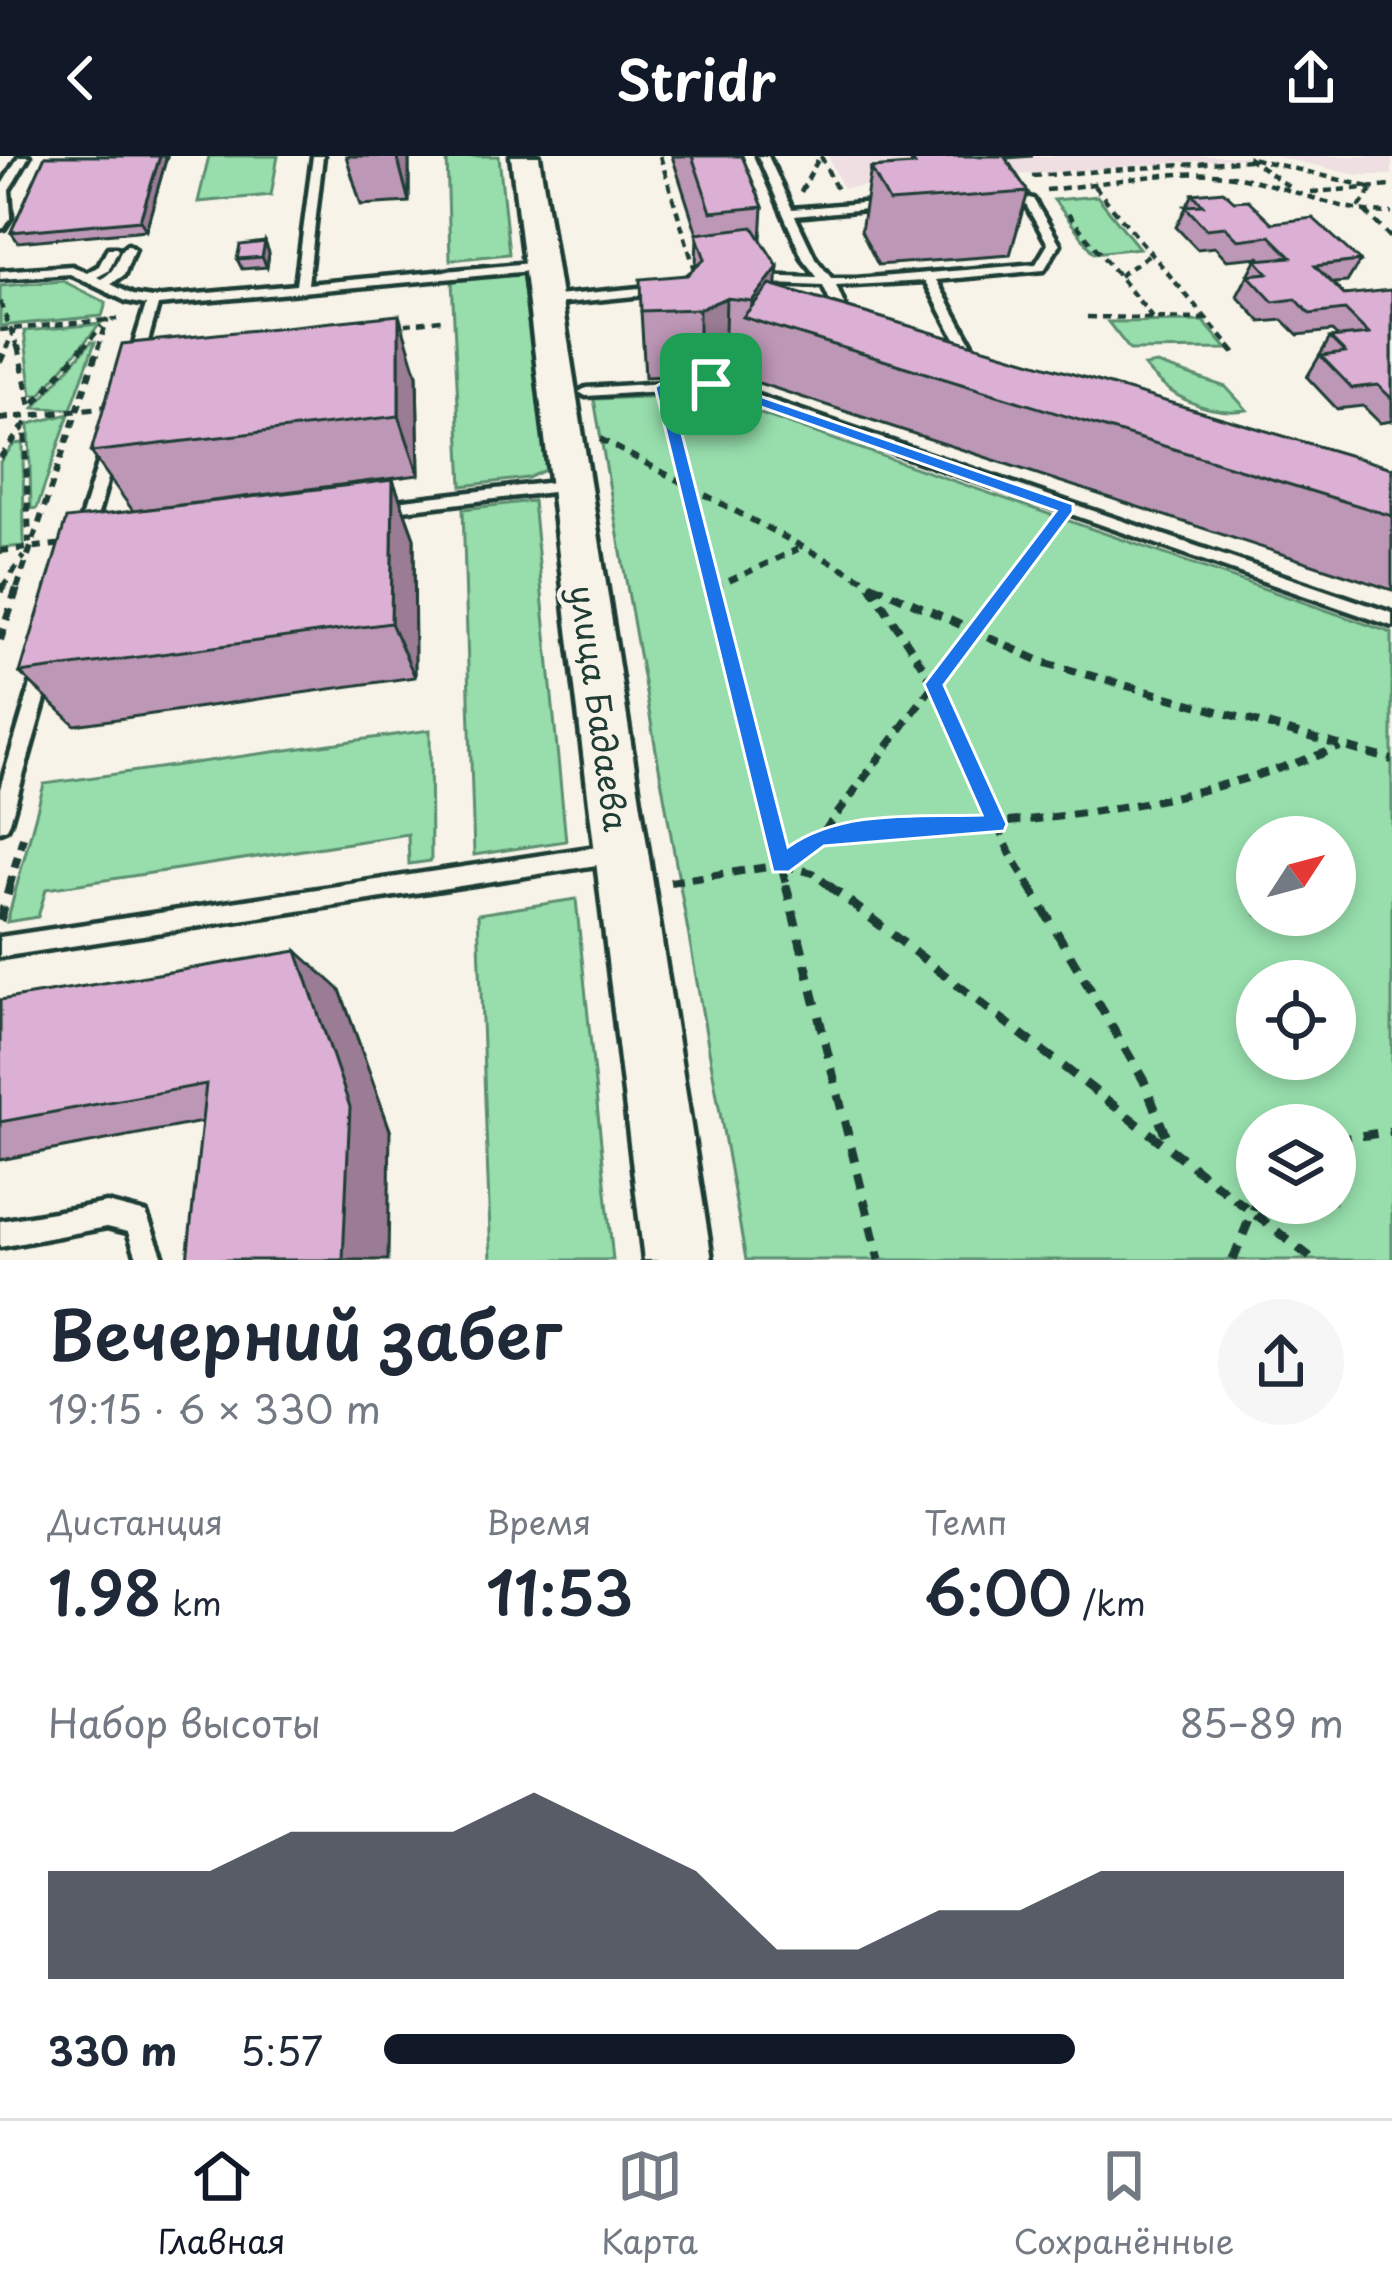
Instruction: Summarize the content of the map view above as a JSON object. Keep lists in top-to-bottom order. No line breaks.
{"streets":{"street":["улица Бадаева"]},"north":"top right","page":{"header":"Stridr","heading":["Вечерний забег","19:15 · 6 × 330 m"],"stats":[["Дистанция","1.98 km"],["Время","11:53"],["Темп","6:00 /km"]],"chart":["Набор высоты","85–89 m"],"list":[{"name":"330 m","note":"5:57"}],"tabs":["Главная","Карта","Сохранённые"]}}
